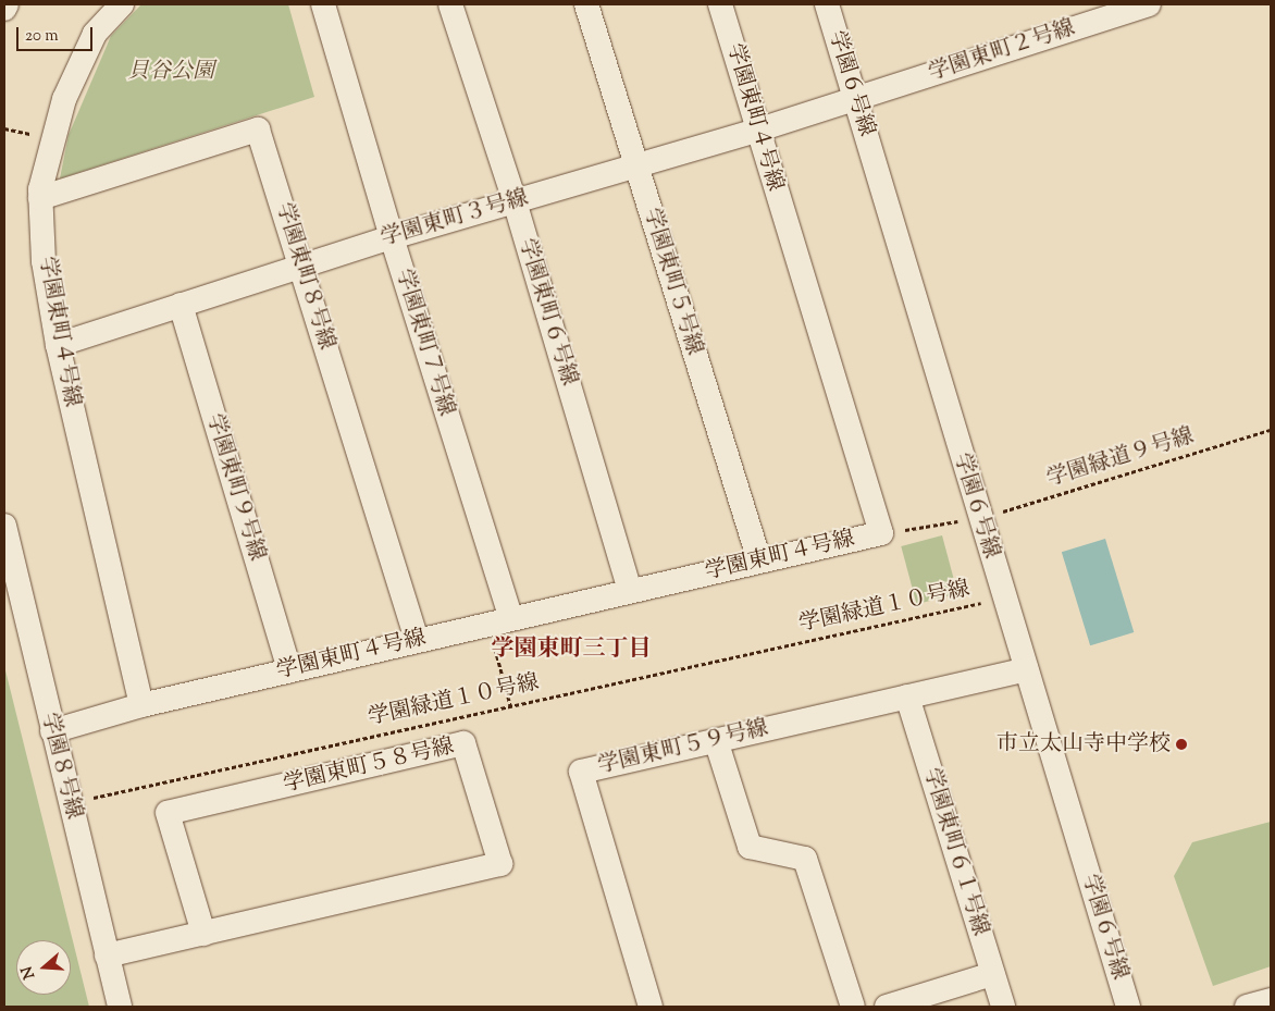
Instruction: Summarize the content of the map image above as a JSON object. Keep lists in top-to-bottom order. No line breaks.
{"streets":{"street":["学園東町２号線","学園６号線","学園東町４号線","学園東町３号線","学園東町８号線","学園東町５号線","学園東町６号線","学園東町７号線","学園東町９号線","学園東町５９号線","学園８号線","学園東町５８号線","学園東町６１号線"],"path":["学園緑道９号線","学園緑道１０号線"]},"crossings":[["学園東町２号線","学園６号線"],["学園東町２号線","学園東町３号線"],["学園６号線","学園東町３号線"],["学園６号線","学園緑道９号線"],["学園６号線","学園緑道１０号線"],["学園６号線","学園東町５９号線"],["学園東町４号線","学園東町３号線"],["学園東町４号線","学園東町８号線"],["学園東町４号線","学園東町５号線"],["学園東町４号線","学園東町６号線"],["学園東町４号線","学園東町７号線"],["学園東町４号線","学園緑道９号線"],["学園東町４号線","学園東町９号線"],["学園東町４号線","学園８号線"],["学園東町３号線","学園東町８号線"],["学園東町３号線","学園東町５号線"],["学園東町３号線","学園東町６号線"],["学園東町３号線","学園東町７号線"],["学園東町３号線","学園東町９号線"],["学園緑道１０号線","学園８号線"],["学園東町５９号線","学園東町６１号線"],["学園８号線","学園東町５８号線"]],"districts":["学園東町三丁目"],"parks":["貝谷公園"],"places":["市立太山寺中学校"],"scale_bar":"20 m","north":"left"}
